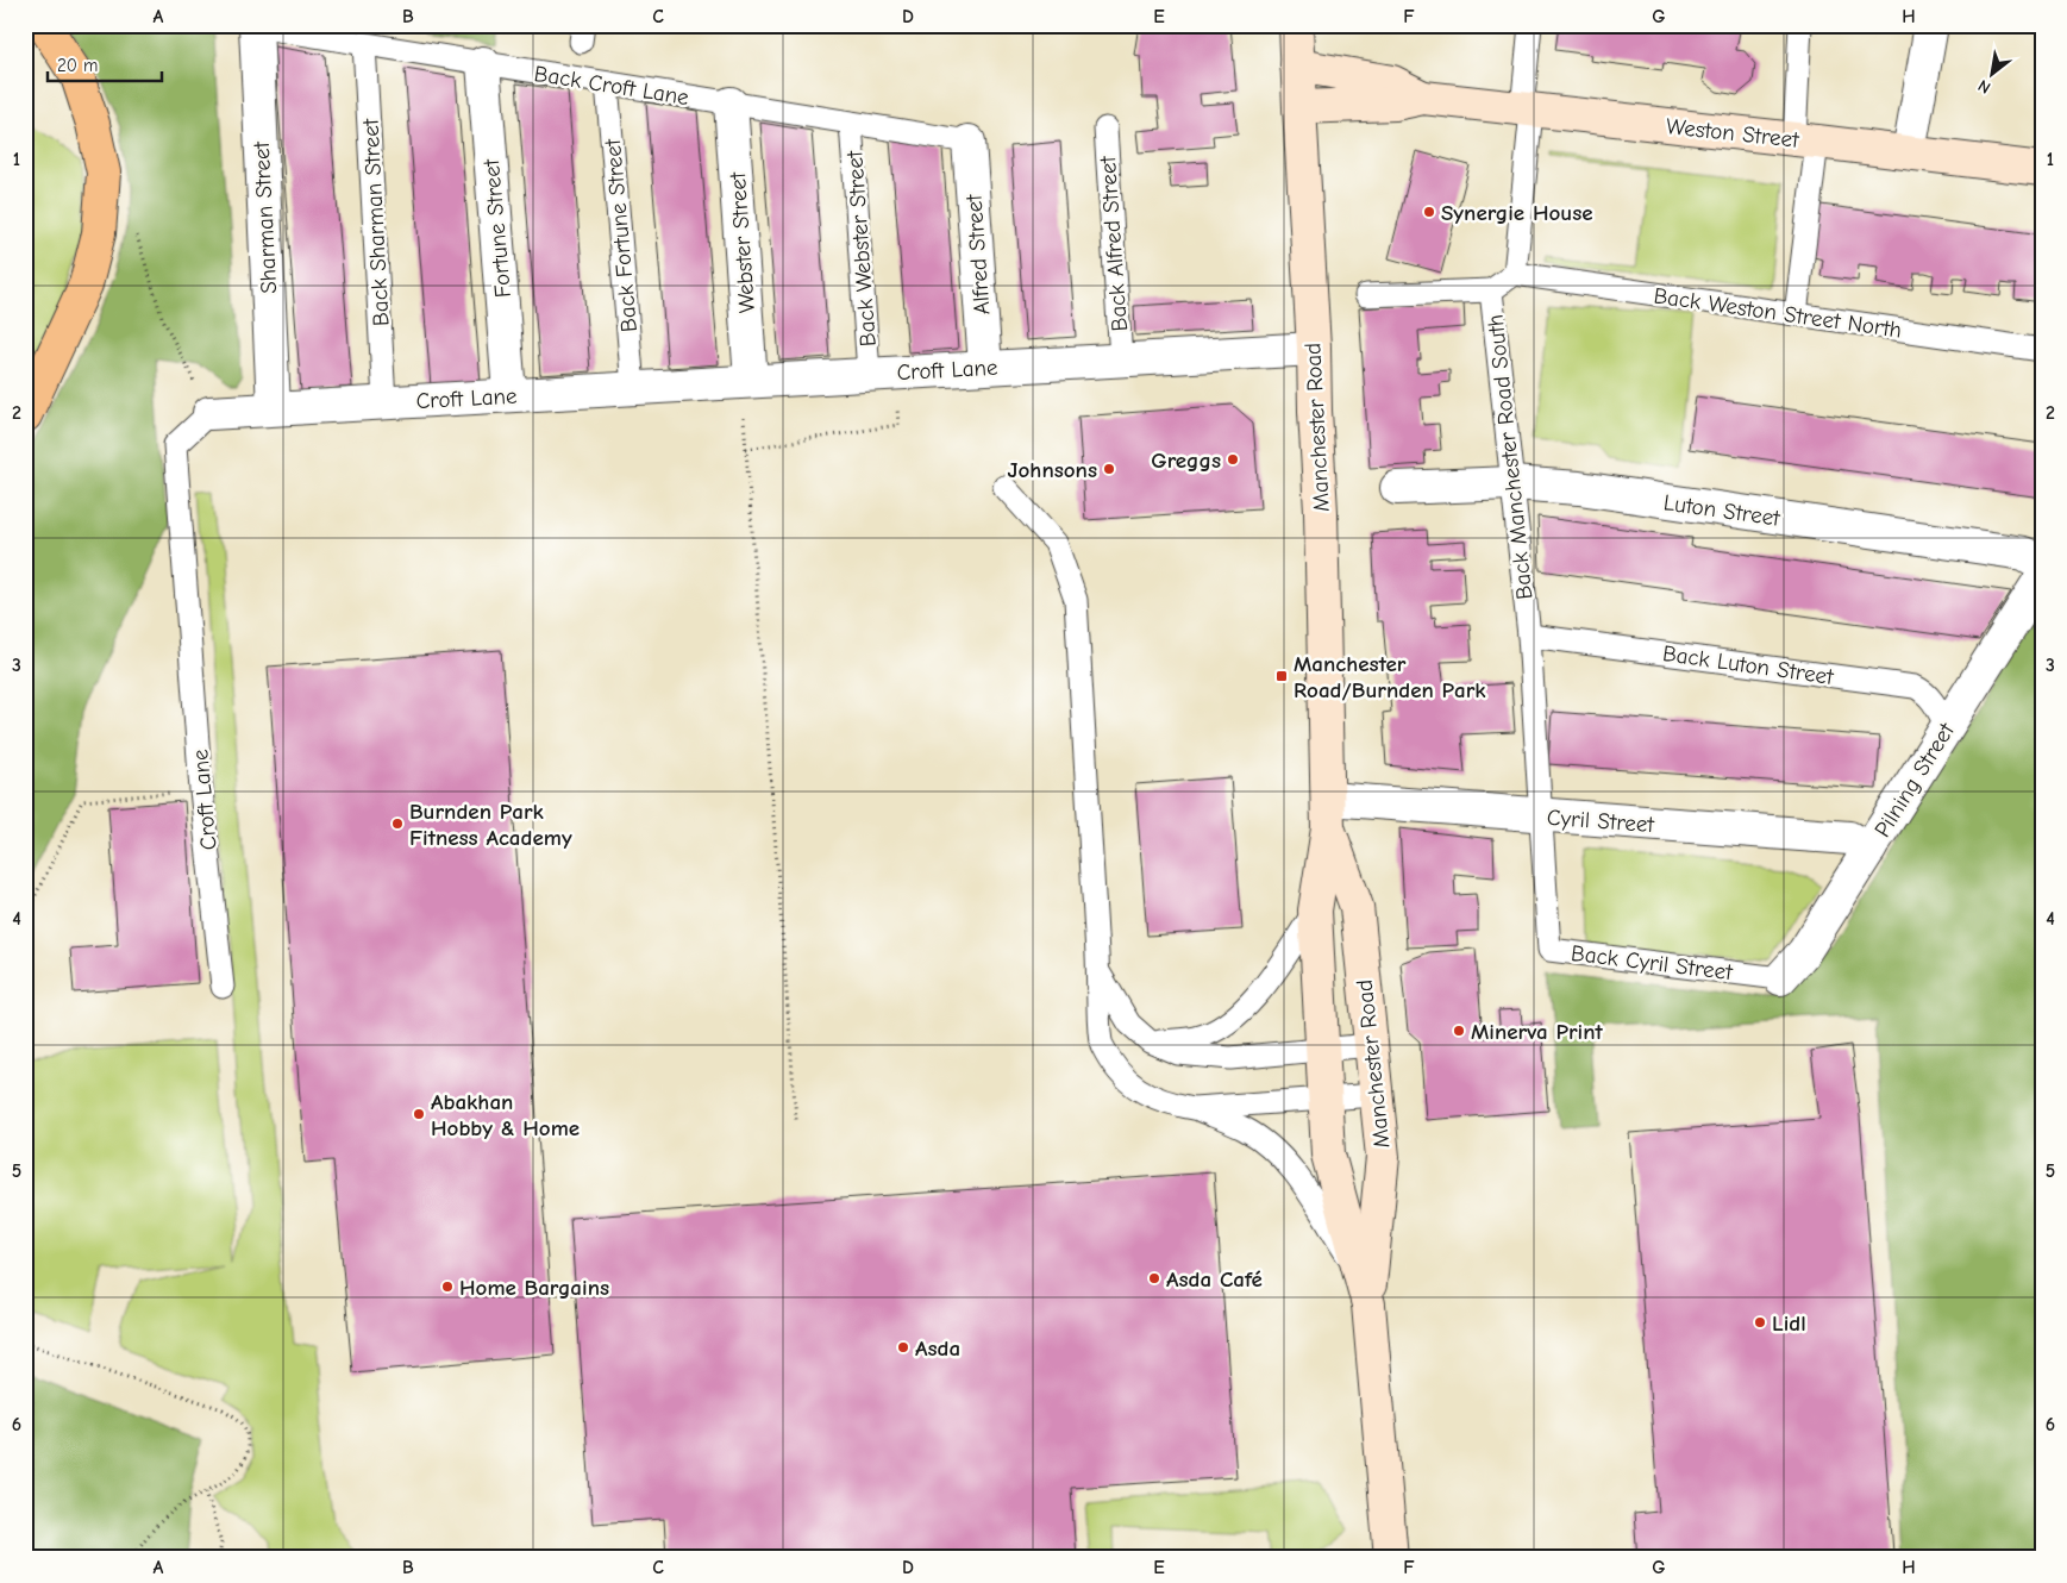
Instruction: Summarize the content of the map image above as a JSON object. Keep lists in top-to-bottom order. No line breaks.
{"streets":{"main road":["Weston Street","Manchester Road"],"street":["Sharman Street","Fortune Street","Webster Street","Alfred Street","Croft Lane","Luton Street","Pilning Street","Cyril Street"],"lane":["Back Croft Lane","Back Sharman Street","Back Fortune Street","Back Alfred Street","Back Webster Street","Back Weston Street North","Back Manchester Road South","Back Luton Street","Back Cyril Street"]},"crossings":[["Back Croft Lane","Sharman Street"],["Back Croft Lane","Back Sharman Street"],["Back Croft Lane","Fortune Street"],["Back Croft Lane","Back Fortune Street"],["Back Croft Lane","Webster Street"],["Back Croft Lane","Back Webster Street"],["Back Croft Lane","Alfred Street"],["Weston Street","Manchester Road"],["Sharman Street","Croft Lane"],["Back Sharman Street","Croft Lane"],["Fortune Street","Croft Lane"],["Back Fortune Street","Croft Lane"],["Webster Street","Croft Lane"],["Back Alfred Street","Croft Lane"],["Back Webster Street","Croft Lane"],["Alfred Street","Croft Lane"],["Back Weston Street North","Back Manchester Road South"],["Croft Lane","Manchester Road"],["Manchester Road","Cyril Street"],["Back Manchester Road South","Luton Street"],["Back Manchester Road South","Back Luton Street"],["Back Manchester Road South","Cyril Street"],["Back Manchester Road South","Back Cyril Street"],["Back Luton Street","Pilning Street"],["Pilning Street","Cyril Street"],["Pilning Street","Back Cyril Street"],["Cyril Street","Back Cyril Street"]],"places":{"other":["Synergie House","Greggs","Johnsons","Burnden Park Fitness Academy","Minerva Print","Abakhan Hobby & Home","Asda Café","Home Bargains","Lidl","Asda"],"transit":["Manchester Road/Burnden Park"]},"scale_bar":"20 m","north":"bottom left","grid":{"columns":["A","B","C","D","E","F","G","H"],"rows":["1","2","3","4","5","6"]}}
